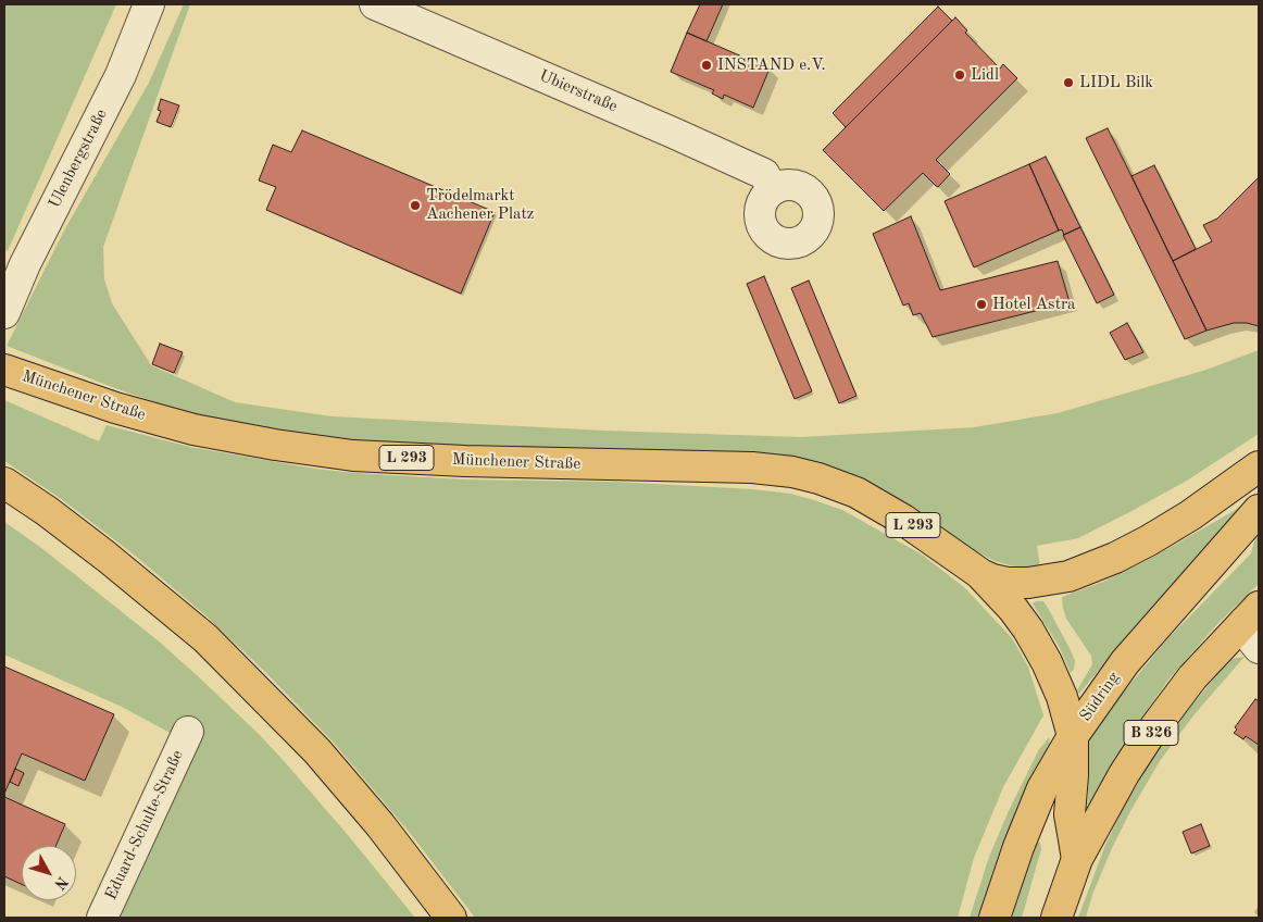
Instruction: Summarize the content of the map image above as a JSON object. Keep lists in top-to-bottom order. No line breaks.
{"streets":{"main road":["Münchener Straße","L 293","Südring","B 326"],"street":["Ubierstraße","Ulenbergstraße","Eduard-Schulte-Straße"]},"places":["INSTAND e.V.","Lidl","LIDL Bilk","Trödelmarkt Aachener Platz","Hotel Astra"],"north":"bottom right"}
